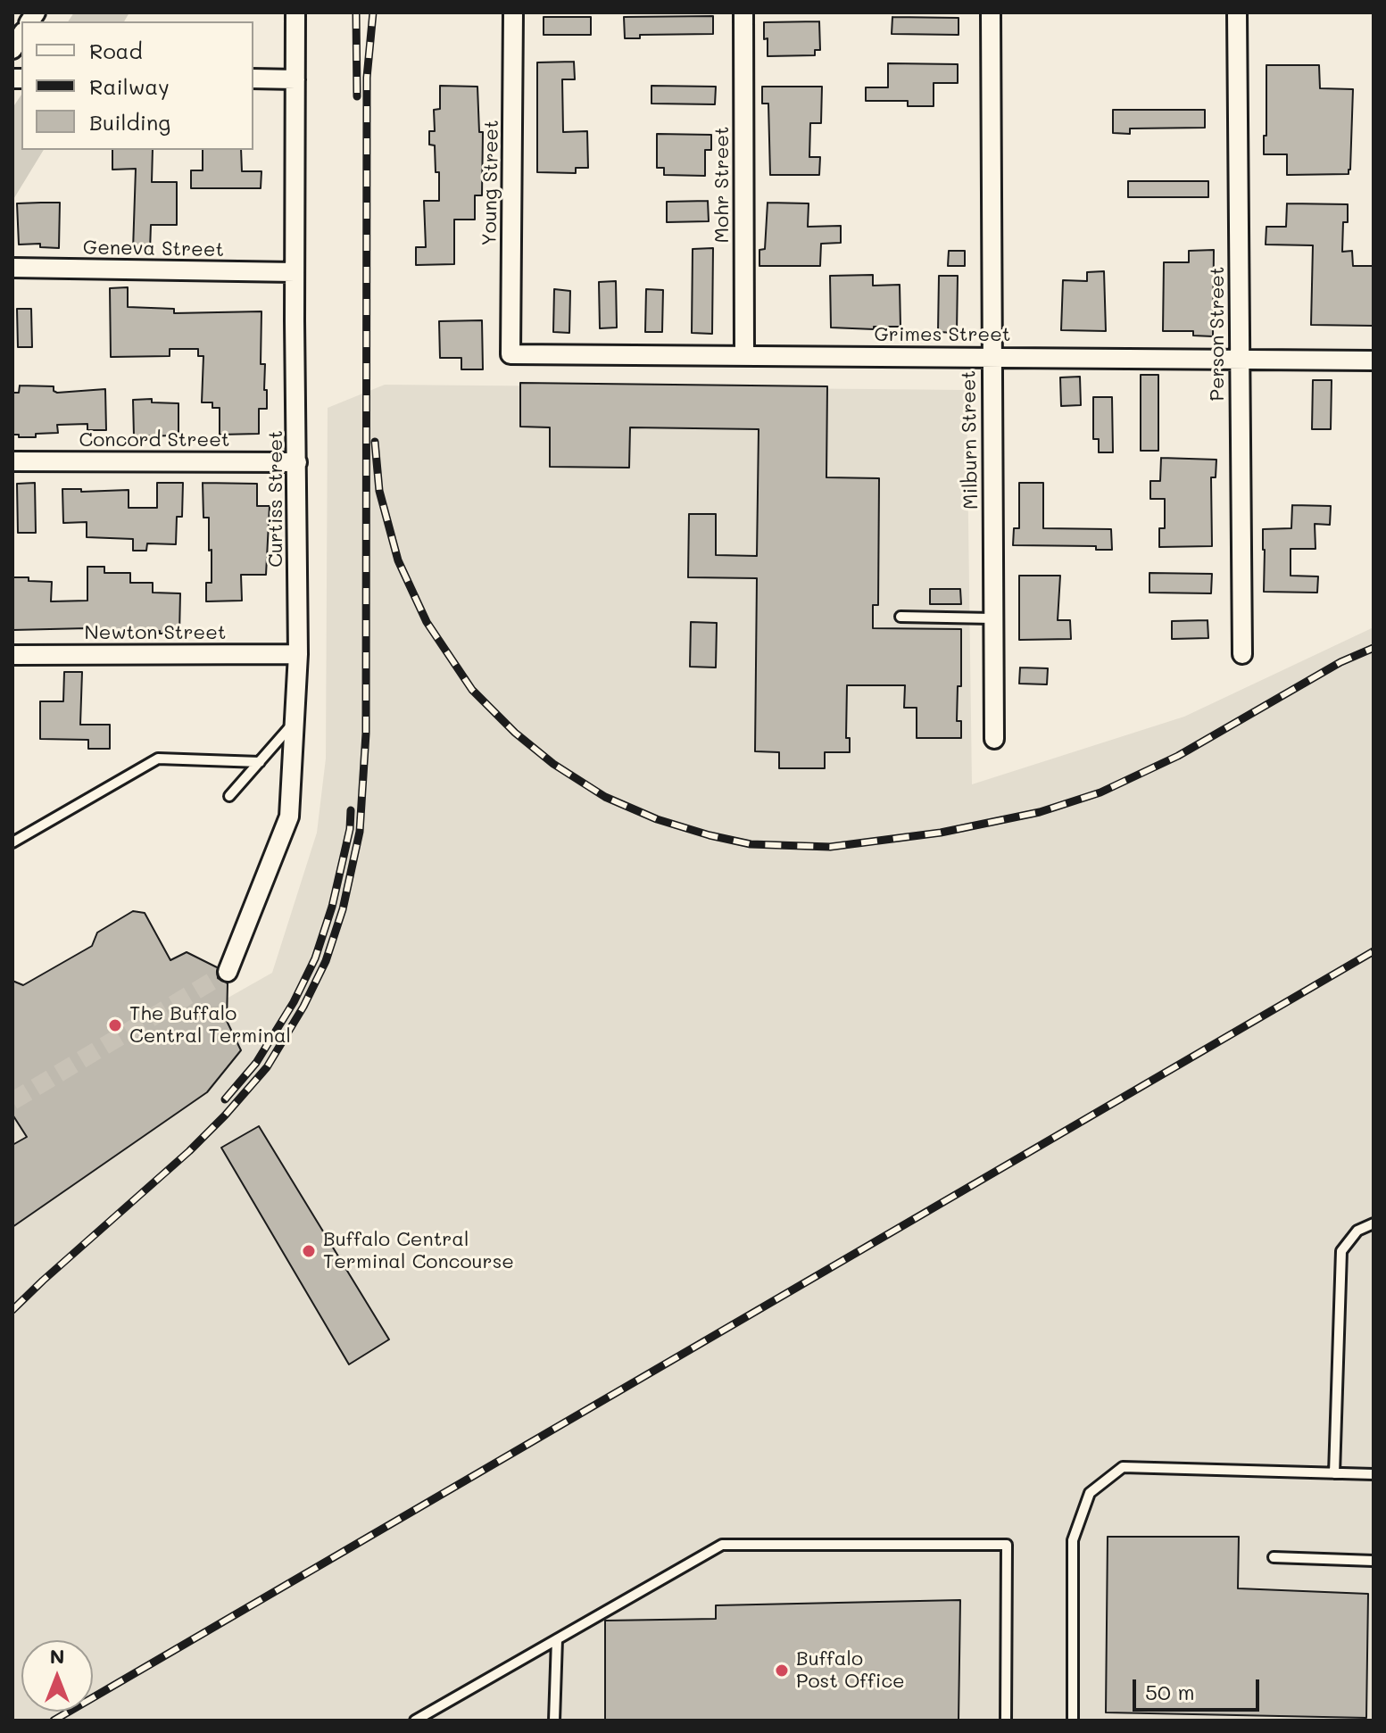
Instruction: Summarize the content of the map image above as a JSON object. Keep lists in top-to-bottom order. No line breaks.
{"streets":{"street":["Young Street","Mohr Street","Geneva Street","Person Street","Grimes Street","Concord Street","Milburn Street","Curtiss Street","Newton Street"]},"crossings":[["Young Street","Grimes Street"],["Mohr Street","Grimes Street"],["Geneva Street","Curtiss Street"],["Person Street","Grimes Street"],["Grimes Street","Milburn Street"],["Concord Street","Curtiss Street"],["Curtiss Street","Newton Street"]],"places":["The Buffalo Central Terminal","Buffalo Central Terminal Concourse","Buffalo Post Office"],"legend":["Road","Railway","Building"],"scale_bar":"50 m","north":"top"}
